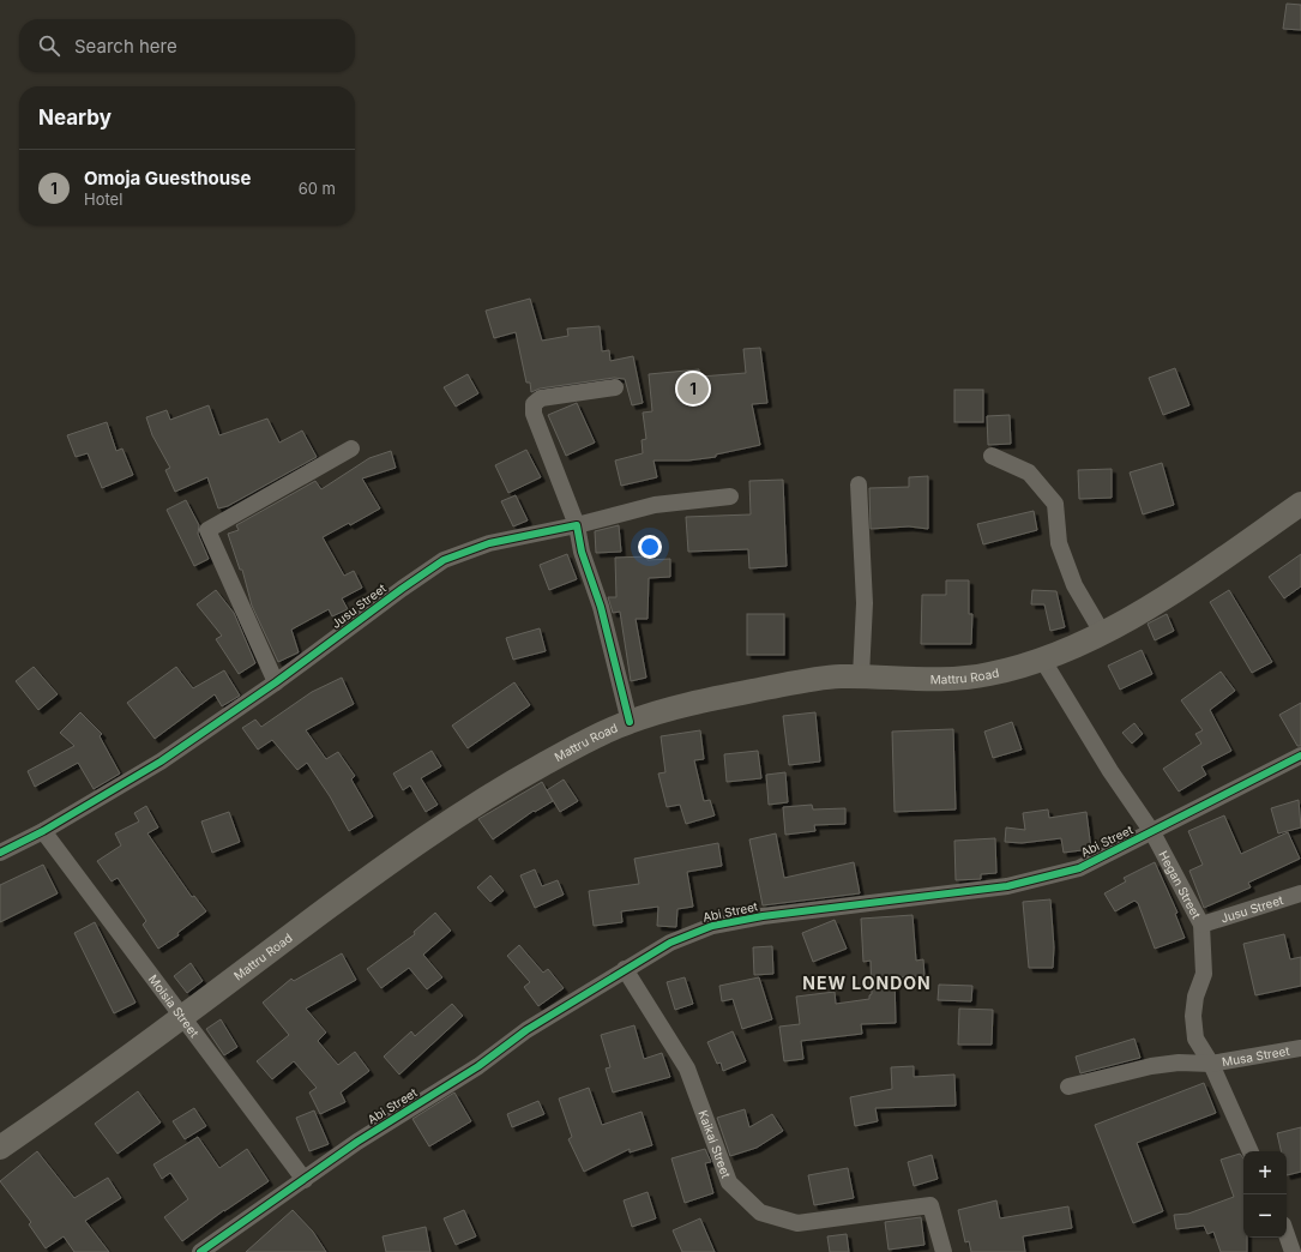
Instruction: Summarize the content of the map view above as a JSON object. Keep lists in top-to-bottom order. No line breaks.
{"streets":{"main road":["Mattru Road"],"street":["Jusu Street","Abi Street","Hegan Street","Moisia Street","Musa Street","Kaikai Street"]},"crossings":[["Jusu Street","Hegan Street"],["Jusu Street","Moisia Street"],["Mattru Road","Hegan Street"],["Mattru Road","Moisia Street"],["Abi Street","Hegan Street"],["Abi Street","Moisia Street"],["Abi Street","Kaikai Street"],["Hegan Street","Musa Street"]],"districts":["NEW LONDON"],"page":{"search":"Search here","heading":"Nearby","list":[{"mark":"1","name":"Omoja Guesthouse","note":"Hotel","value":"60 m"}],"pins":"1","map_buttons":["+","−"]}}
